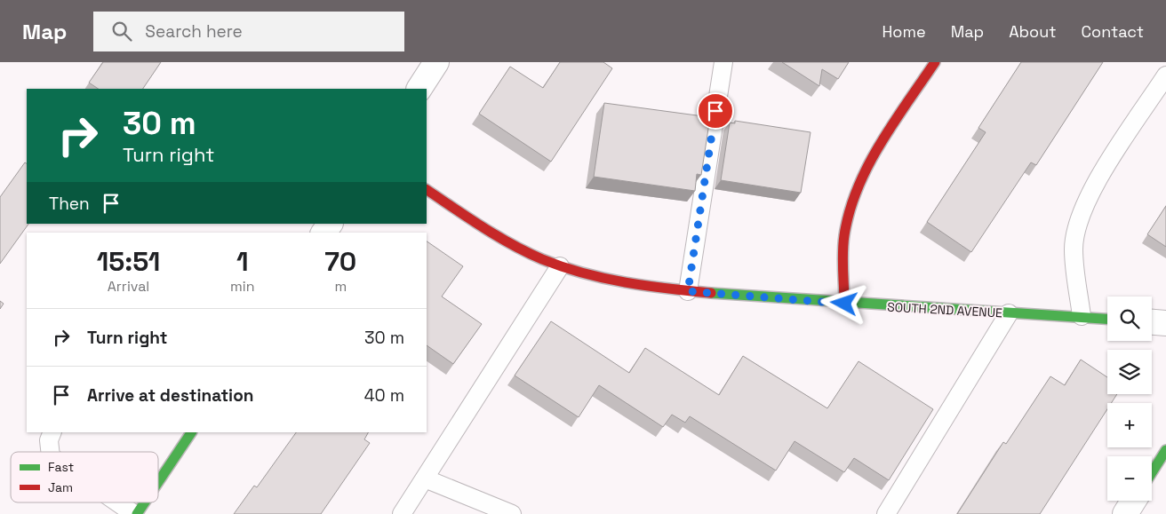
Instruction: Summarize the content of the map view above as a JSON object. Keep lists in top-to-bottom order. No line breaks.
{"streets":{"street":["SOUTH 2ND AVENUE"]},"legend":["Fast","Jam"],"page":{"header":"Map","search":"Search here","nav":["Home","Map","About","Contact"],"turn":["30 m","Turn right"],"then":"Then","eta":["15:51","Arrival","1","min","70","m"],"map_buttons":["+","−"],"list":[{"name":"Turn right","value":"30 m"},{"name":"Arrive at destination","value":"40 m"}]}}
